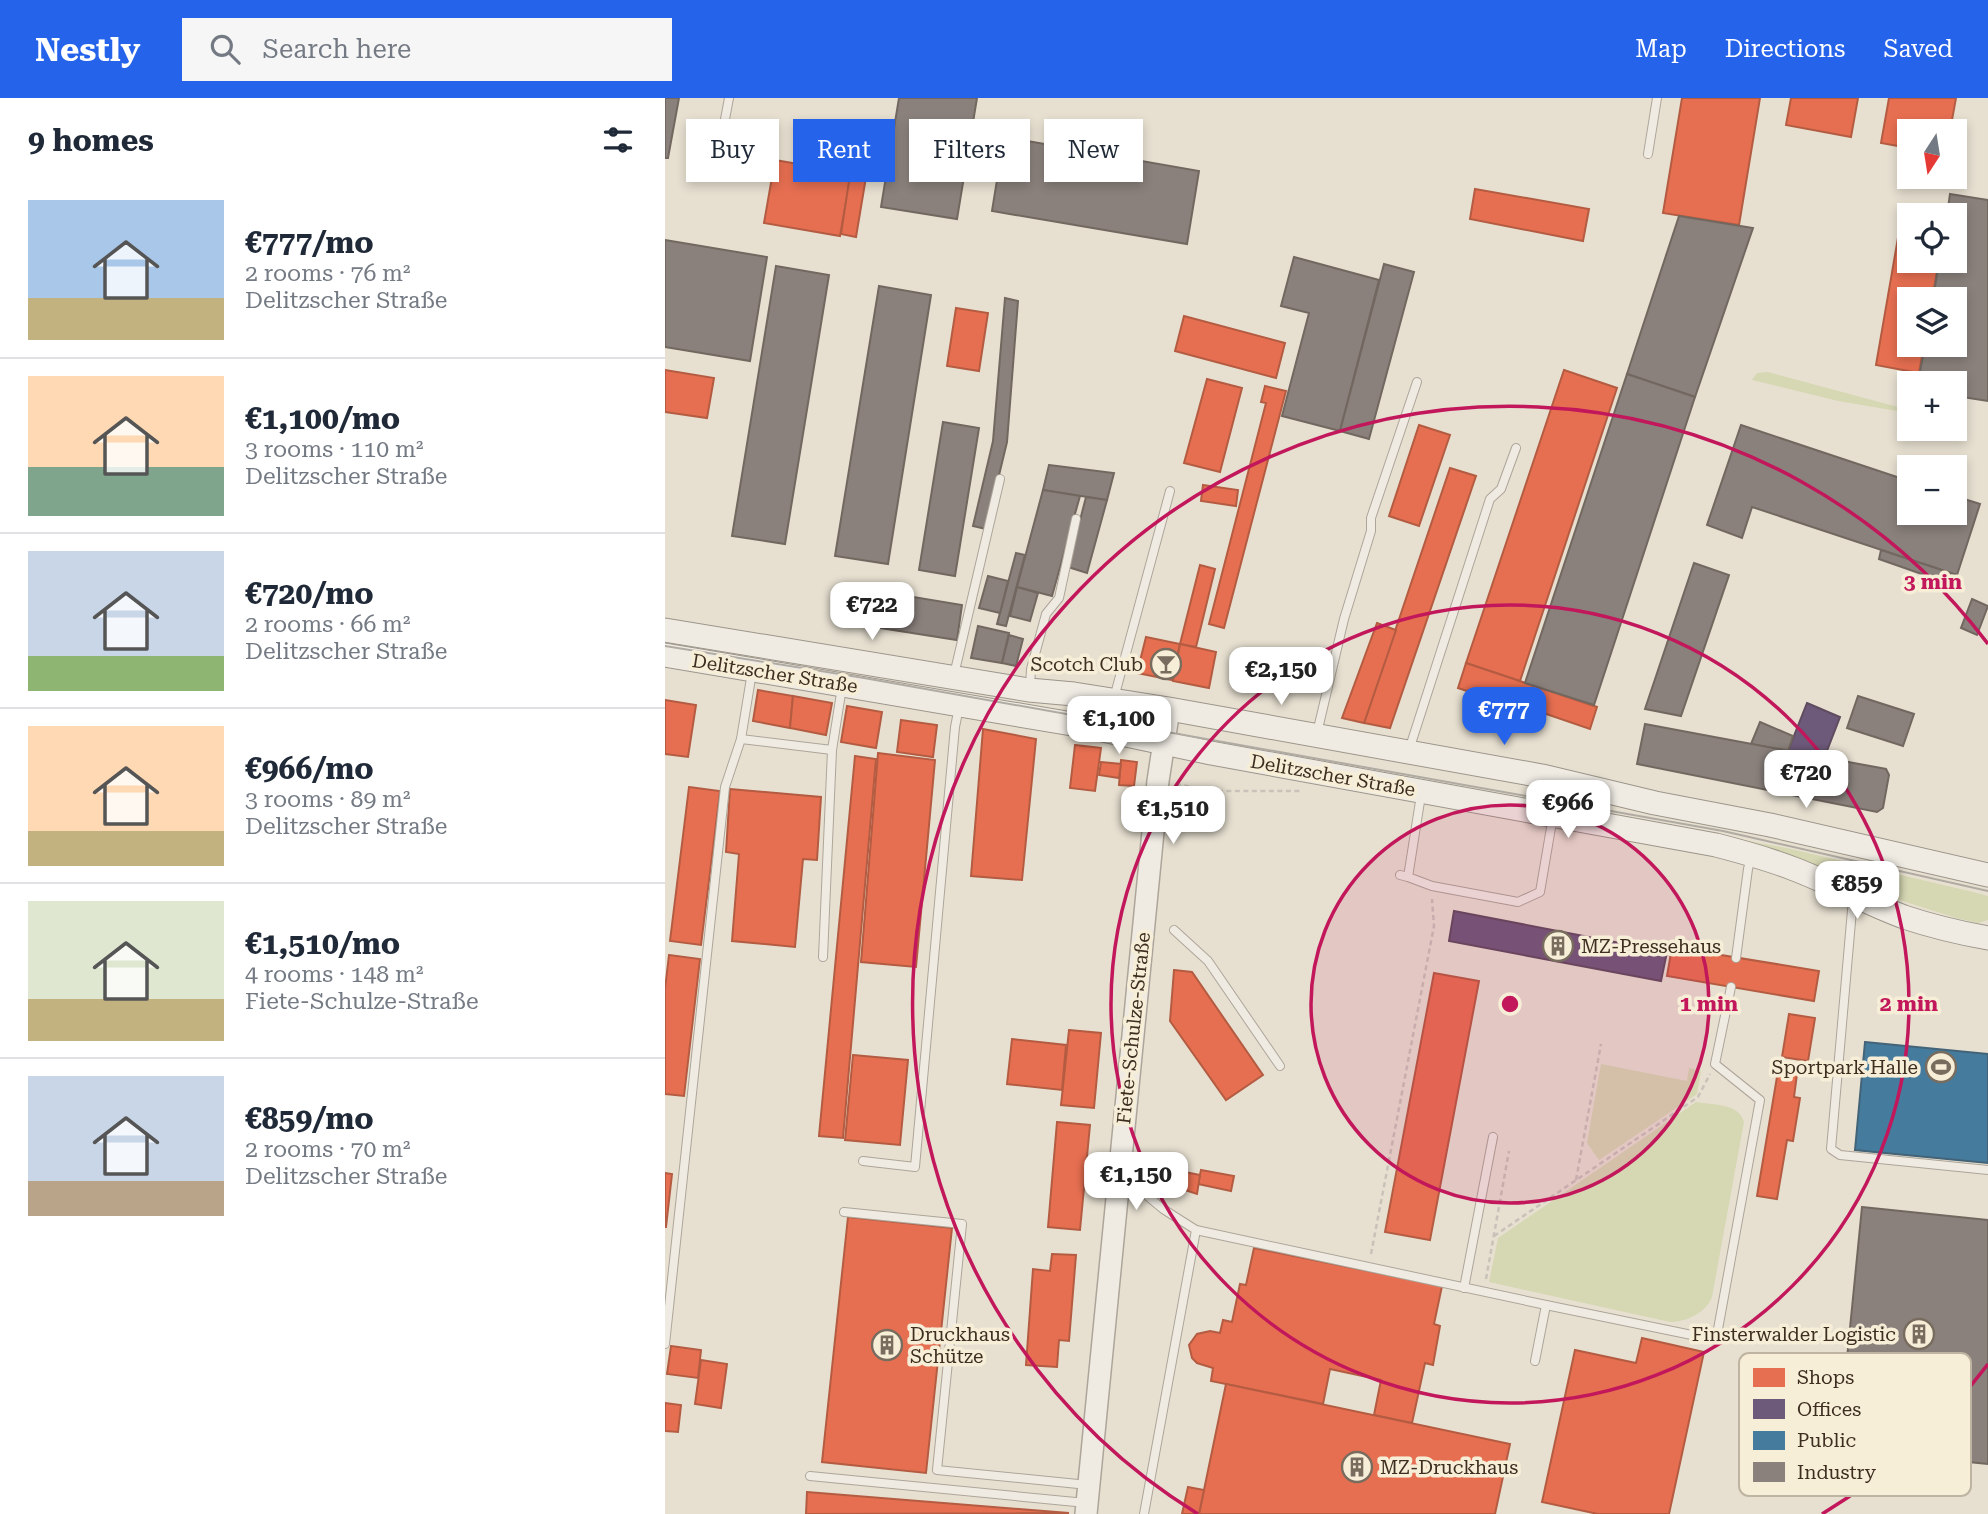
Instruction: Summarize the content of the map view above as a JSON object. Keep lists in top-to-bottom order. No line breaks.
{"streets":{"main road":["Delitzscher Straße"],"street":["Fiete-Schulze-Straße"]},"crossings":[["Delitzscher Straße","Fiete-Schulze-Straße"]],"places":{"bar":["Scotch Club"],"building":["MZ-Pressehaus","Finsterwalder Logistic","Druckhaus Schütze","MZ-Druckhaus"],"sports":["Sportpark Halle"]},"legend":["Shops","Offices","Public","Industry"],"north":"bottom","page":{"header":"Nestly","search":"Search here","nav":["Map","Directions","Saved"],"heading":"9 homes","map_buttons":["+","−"],"chip":["Buy","Rent","Filters","New"],"list":[{"name":"€777/mo","note":"2 rooms · 76 m² · Delitzscher Straße"},{"name":"€1,100/mo","note":"3 rooms · 110 m² · Delitzscher Straße"},{"name":"€720/mo","note":"2 rooms · 66 m² · Delitzscher Straße"},{"name":"€966/mo","note":"3 rooms · 89 m² · Delitzscher Straße"},{"name":"€1,510/mo","note":"4 rooms · 148 m² · Fiete-Schulze-Straße"},{"name":"€859/mo","note":"2 rooms · 70 m² · Delitzscher Straße"}],"price":["€722","€2,150","€777","€1,100","€720","€966","€1,510","€859","€1,150"]},"rings":["3 min","1 min","2 min"]}
